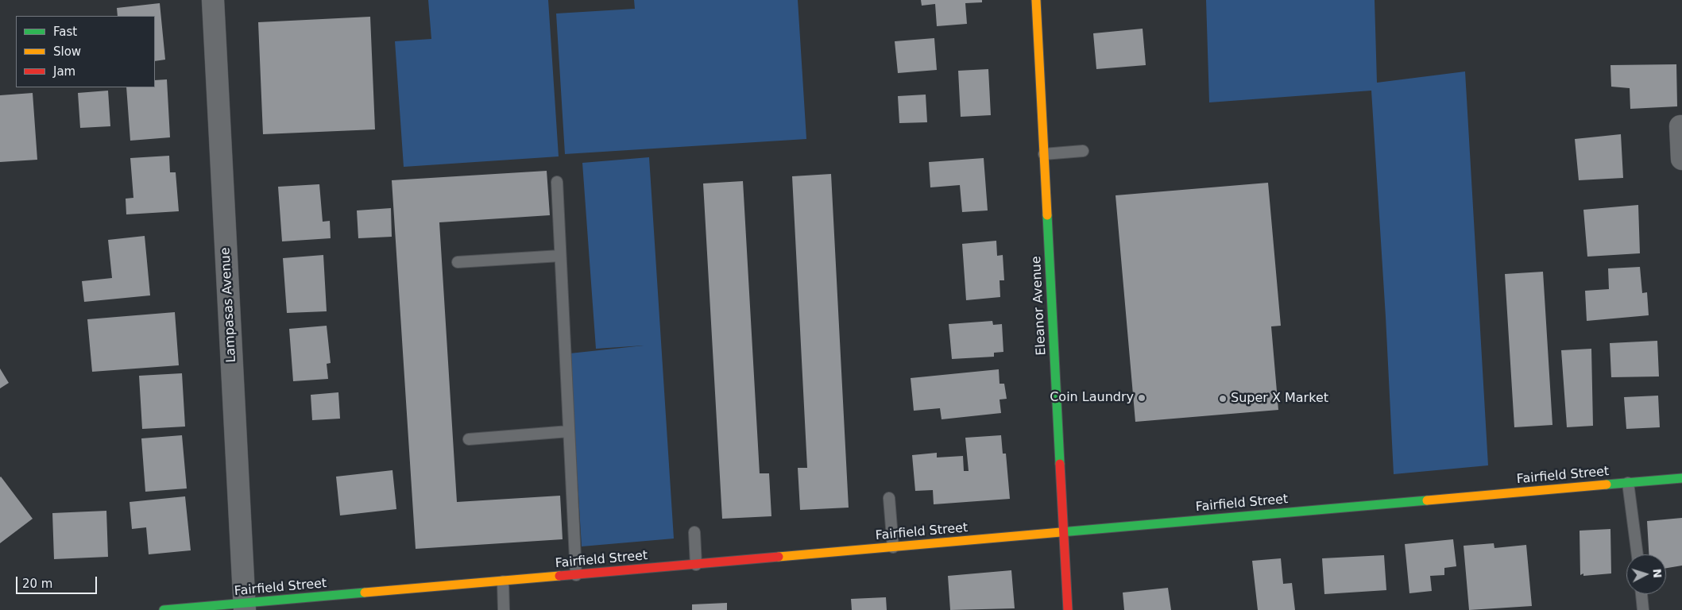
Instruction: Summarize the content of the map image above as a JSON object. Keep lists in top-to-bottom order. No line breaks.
{"streets":{"street":["Lampasas Avenue","Eleanor Avenue","Fairfield Street"]},"crossings":[["Lampasas Avenue","Fairfield Street"],["Eleanor Avenue","Fairfield Street"]],"places":["Coin Laundry","Super X Market"],"legend":["Fast","Slow","Jam"],"scale_bar":"20 m","north":"right"}
